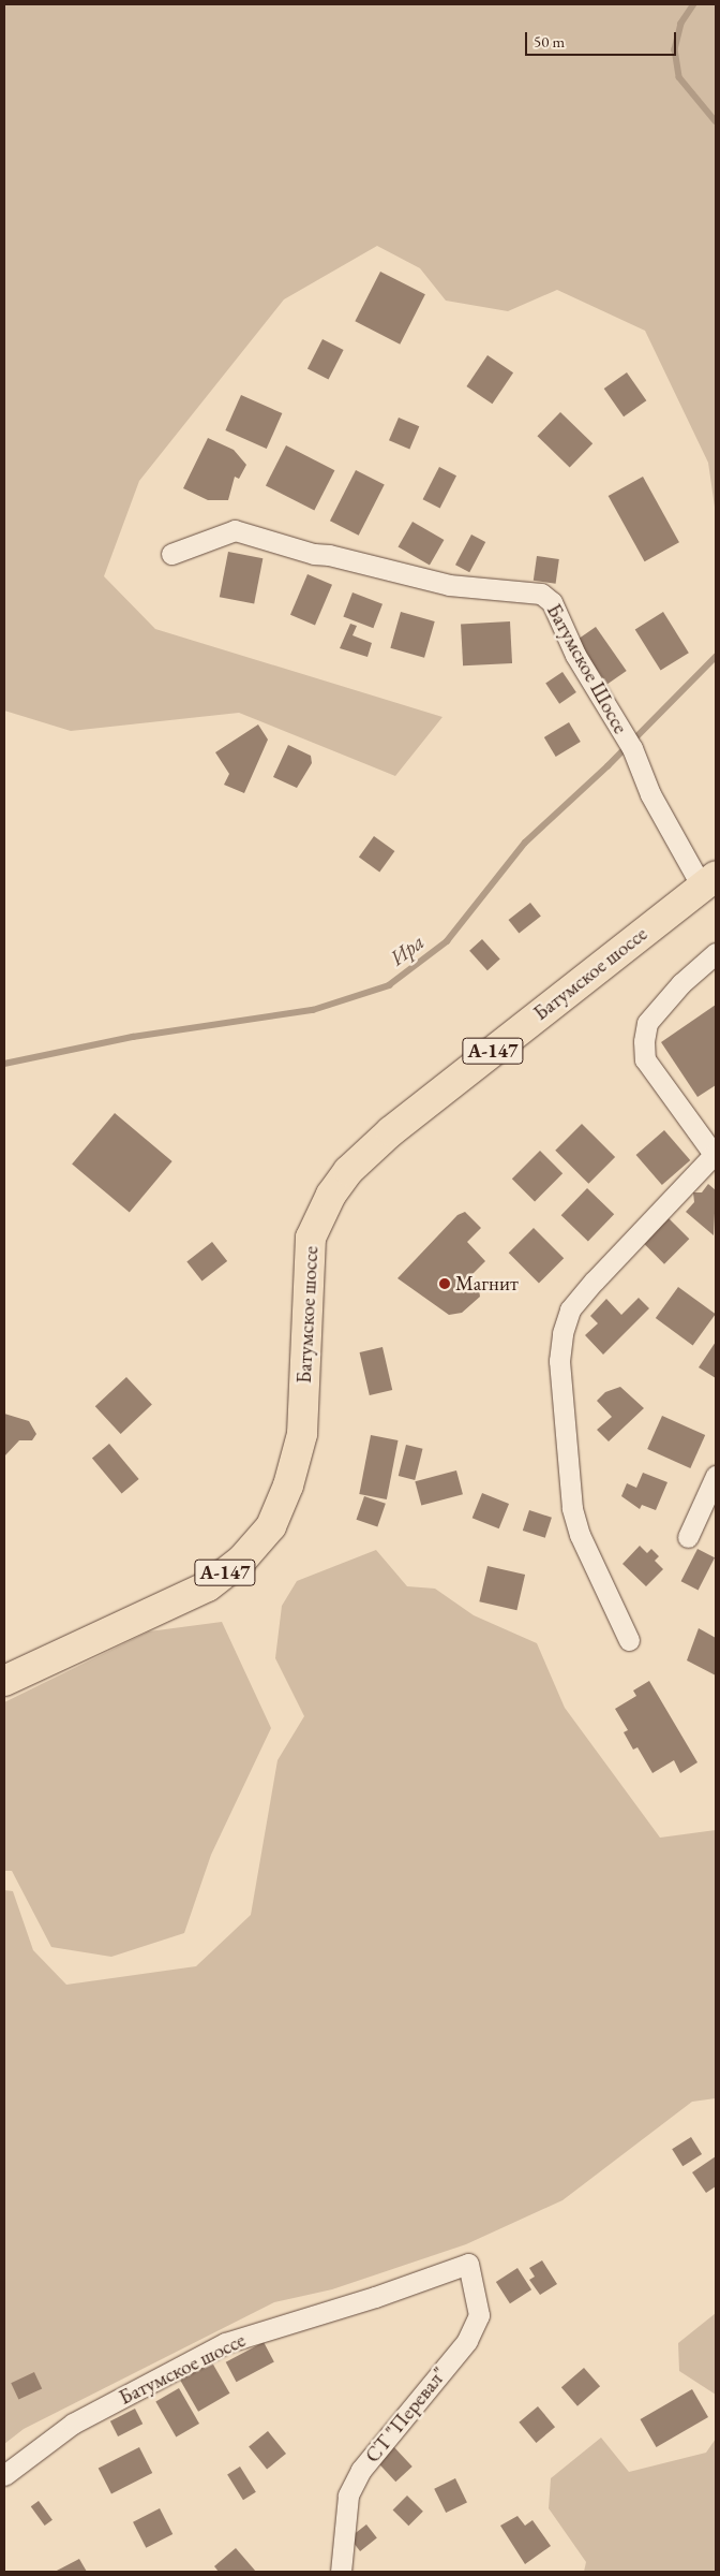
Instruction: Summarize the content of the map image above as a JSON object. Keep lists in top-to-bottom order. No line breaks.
{"streets":{"highway":["Батумское шоссе","А-147"],"street":["Батумское Шоссе","СТ \"Перевал\""]},"crossings":[["Батумское Шоссе","Батумское шоссе"],["Батумское шоссе","СТ \"Перевал\""]],"water":["Ира"],"places":["Магнит"],"scale_bar":"50 m"}
